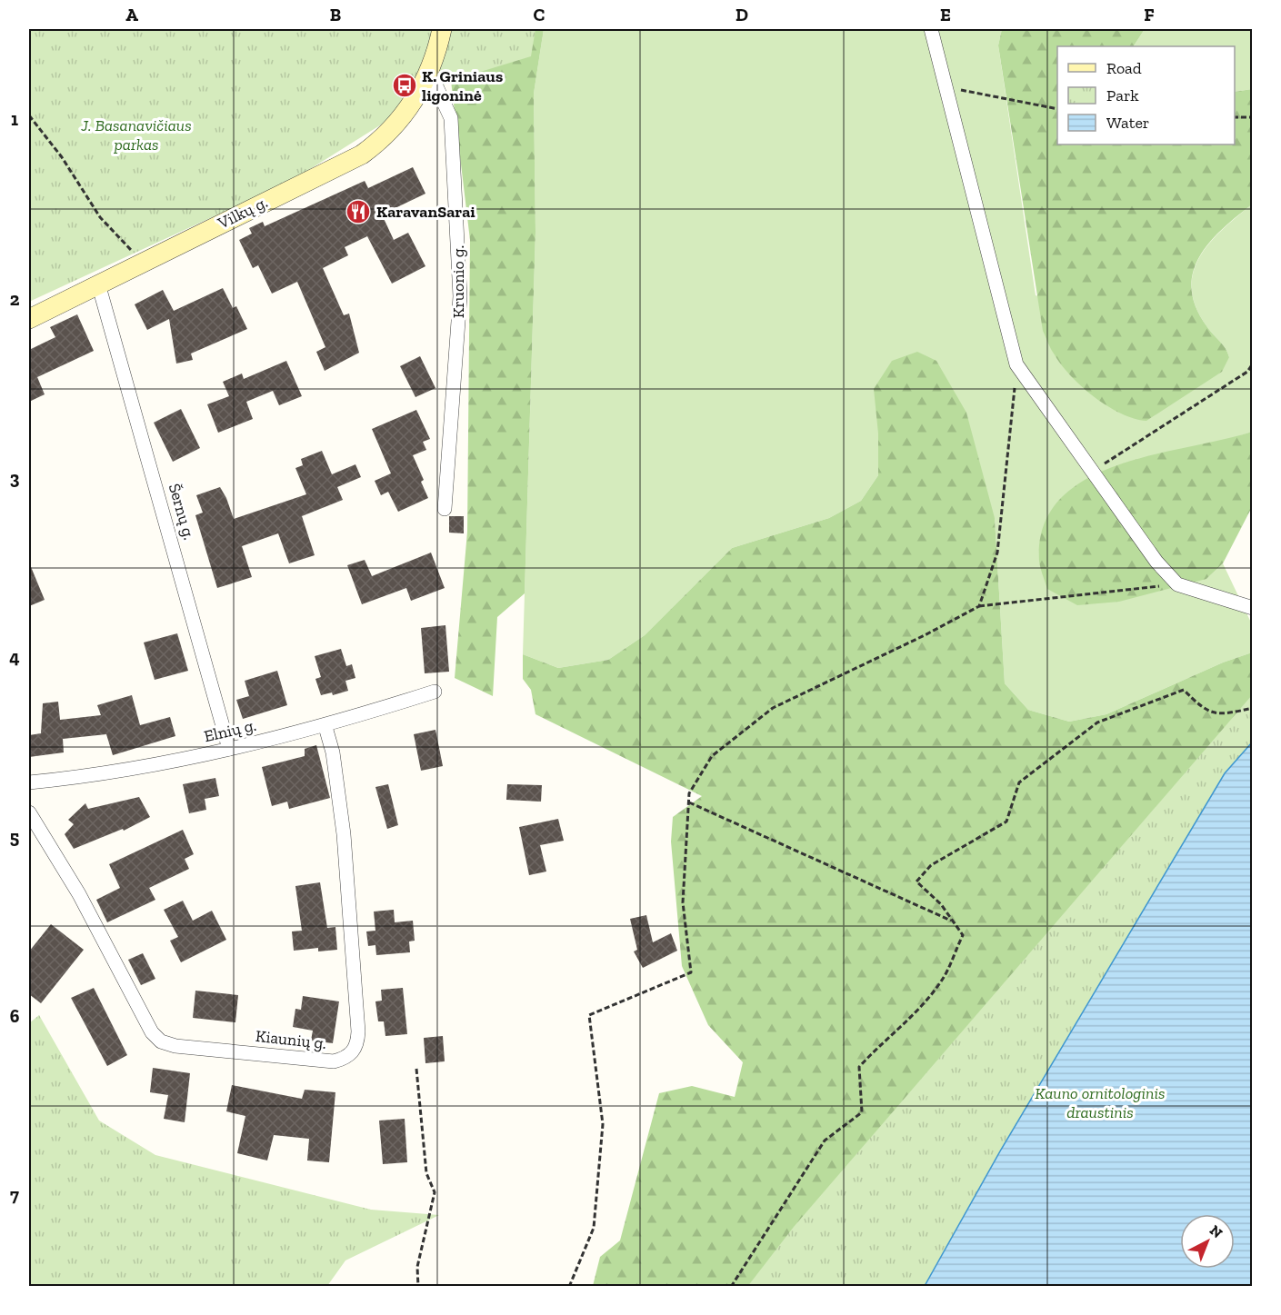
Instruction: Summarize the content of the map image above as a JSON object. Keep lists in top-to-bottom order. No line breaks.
{"streets":{"street":["Vilkų g.","Kruonio g.","Šernų g.","Elnių g.","Kiaunių g."]},"crossings":[["Vilkų g.","Kruonio g."],["Vilkų g.","Šernų g."],["Šernų g.","Elnių g."],["Elnių g.","Kiaunių g."]],"parks":["J. Basanavičiaus parkas","Kauno ornitologinis draustinis"],"places":{"bus stop":["K. Griniaus ligoninė"],"restaurant":["KaravanSarai"]},"legend":["Road","Park","Water"],"north":"top right","grid":{"columns":["A","B","C","D","E","F"],"rows":["1","2","3","4","5","6","7"]}}
